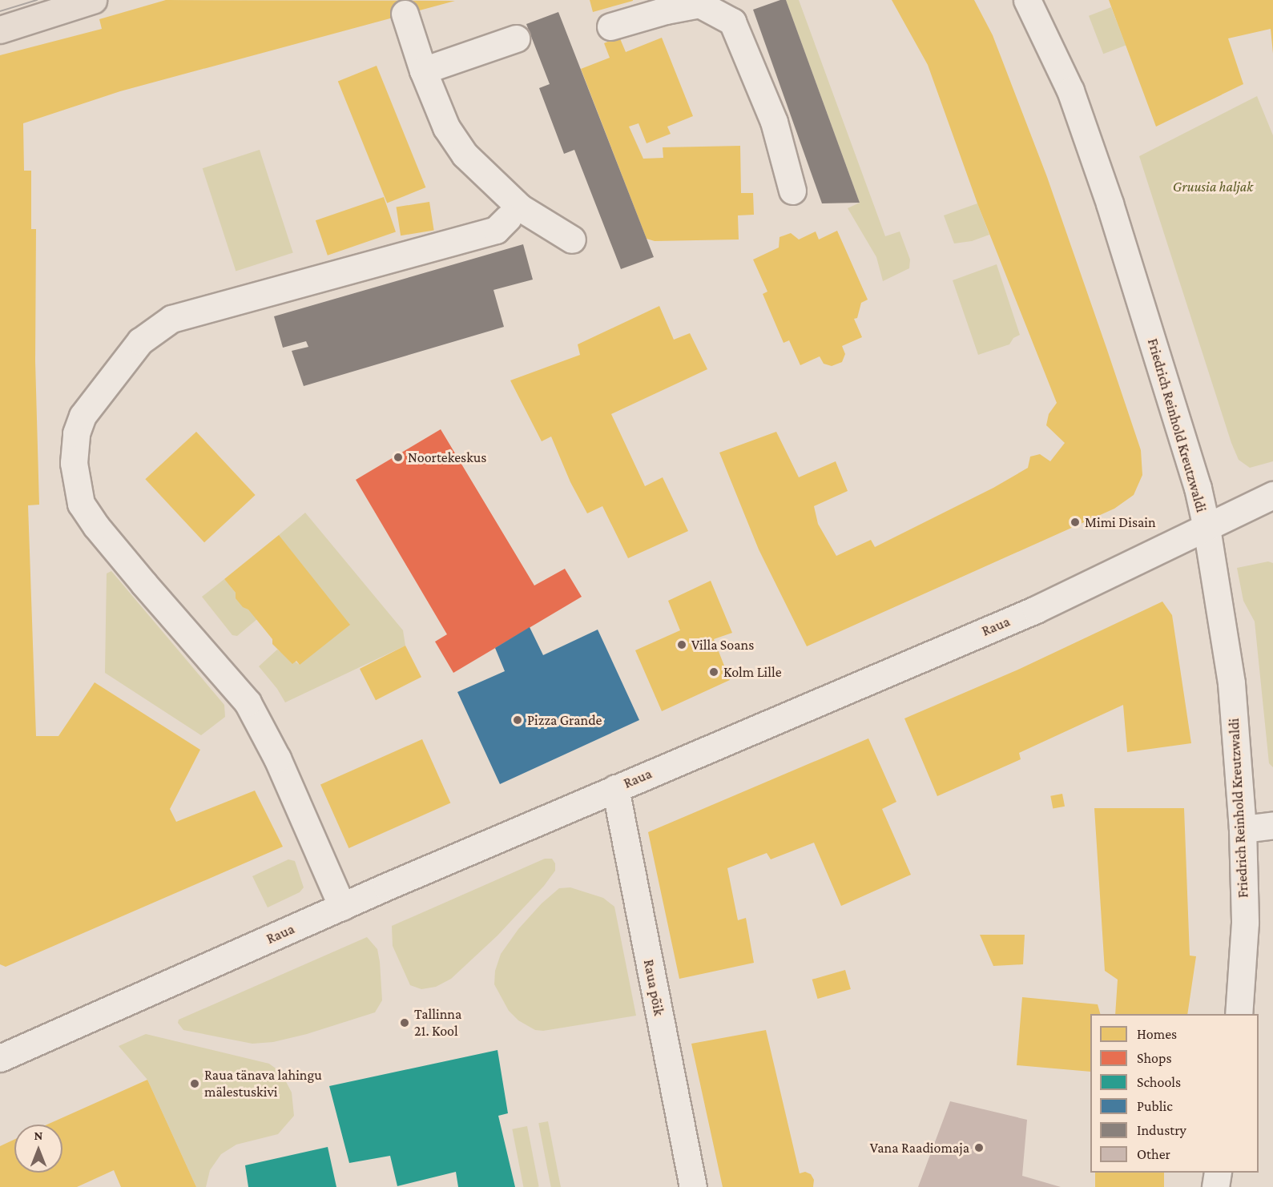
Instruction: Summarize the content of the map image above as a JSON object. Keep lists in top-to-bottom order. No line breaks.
{"streets":{"street":["Friedrich Reinhold Kreutzwaldi","Raua","Raua põik"]},"crossings":[["Friedrich Reinhold Kreutzwaldi","Raua"],["Raua","Raua põik"]],"parks":["Gruusia haljak"],"places":["Noortekeskus","Mimi Disain","Villa Soans","Kolm Lille","Pizza Grande","Tallinna 21. Kool","Raua tänava lahingu mälestuskivi","Vana Raadiomaja"],"legend":["Homes","Shops","Schools","Public","Industry","Other"],"north":"top"}
